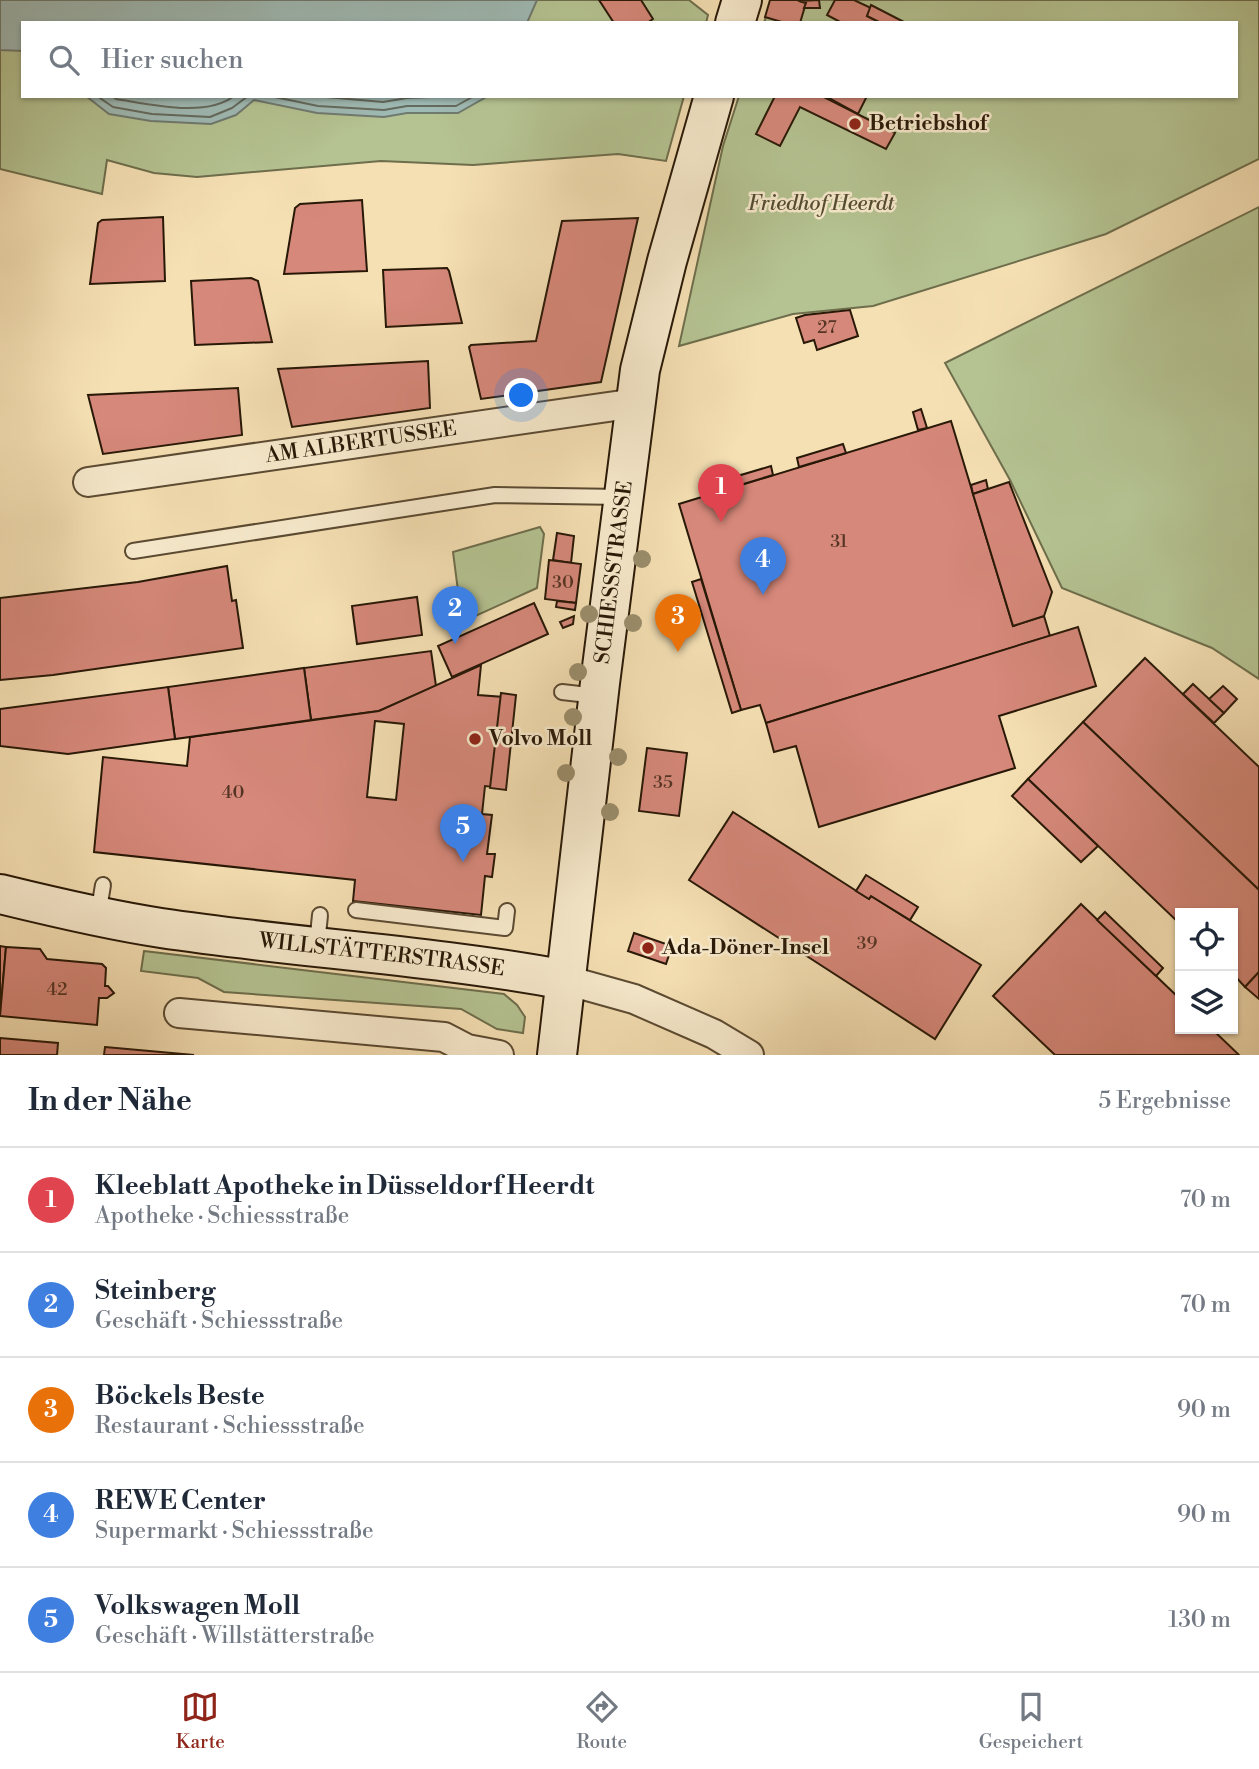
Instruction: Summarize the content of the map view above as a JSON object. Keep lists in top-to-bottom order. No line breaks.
{"streets":{"street":["AM ALBERTUSSEE","SCHIESSSTRASSE","WILLSTÄTTERSTRASSE"]},"crossings":[["AM ALBERTUSSEE","SCHIESSSTRASSE"],["SCHIESSSTRASSE","WILLSTÄTTERSTRASSE"]],"parks":["Friedhof Heerdt"],"places":["Betriebshof","Volvo Moll","Ada-Döner-Insel"],"house_numbers":["27","31","30","35","40","39","42"],"page":{"search":"Hier suchen","pins":["1","4","2","3","5"],"heading":["In der Nähe","5 Ergebnisse"],"list":[{"mark":"1","name":"Kleeblatt Apotheke in Düsseldorf Heerdt","note":"Apotheke · Schiessstraße","value":"70 m"},{"mark":"2","name":"Steinberg","note":"Geschäft · Schiessstraße","value":"70 m"},{"mark":"3","name":"Böckels Beste","note":"Restaurant · Schiessstraße","value":"90 m"},{"mark":"4","name":"REWE Center","note":"Supermarkt · Schiessstraße","value":"90 m"},{"mark":"5","name":"Volkswagen Moll","note":"Geschäft · Willstätterstraße","value":"130 m"}],"nav":["Karte","Route","Gespeichert"]}}
